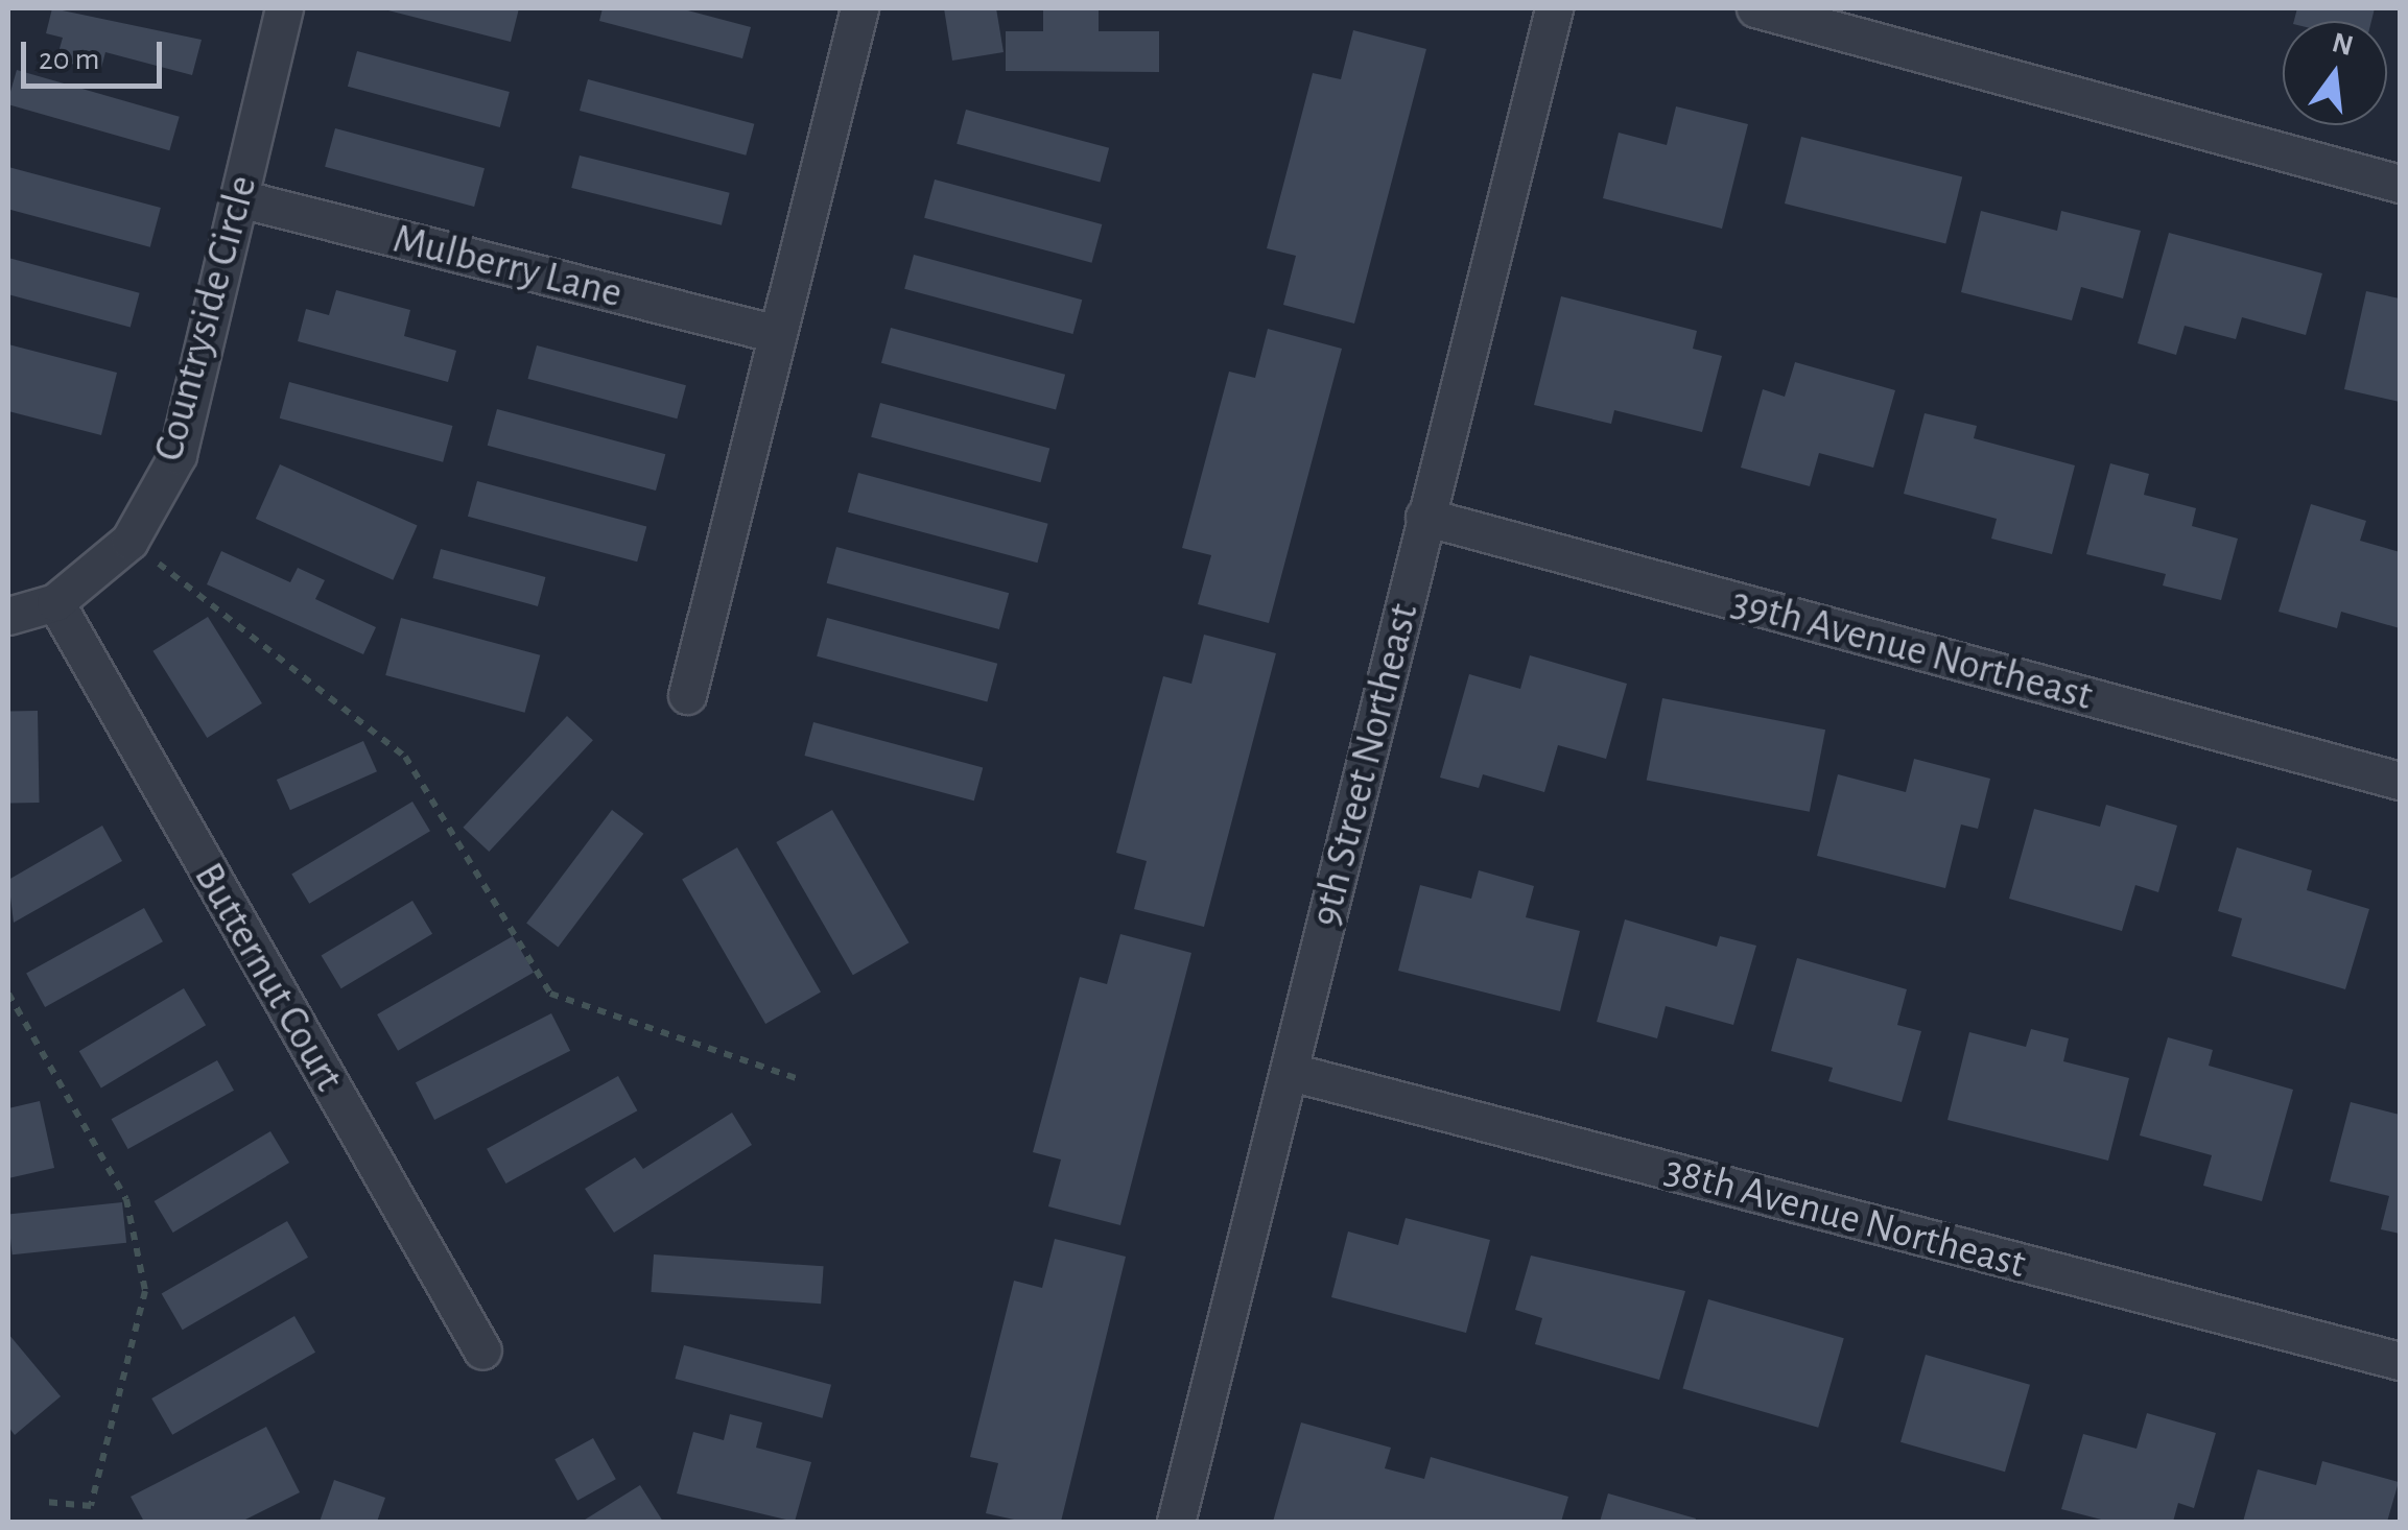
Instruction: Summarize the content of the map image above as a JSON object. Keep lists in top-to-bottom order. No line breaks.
{"streets":{"street":["Mulberry Lane","Countryside Circle","39th Avenue Northeast","9th Street Northeast","Butternut Court","38th Avenue Northeast"]},"crossings":[["Mulberry Lane","Countryside Circle"],["Countryside Circle","Butternut Court"],["39th Avenue Northeast","9th Street Northeast"],["9th Street Northeast","38th Avenue Northeast"]],"scale_bar":"20 m","north":"top"}
